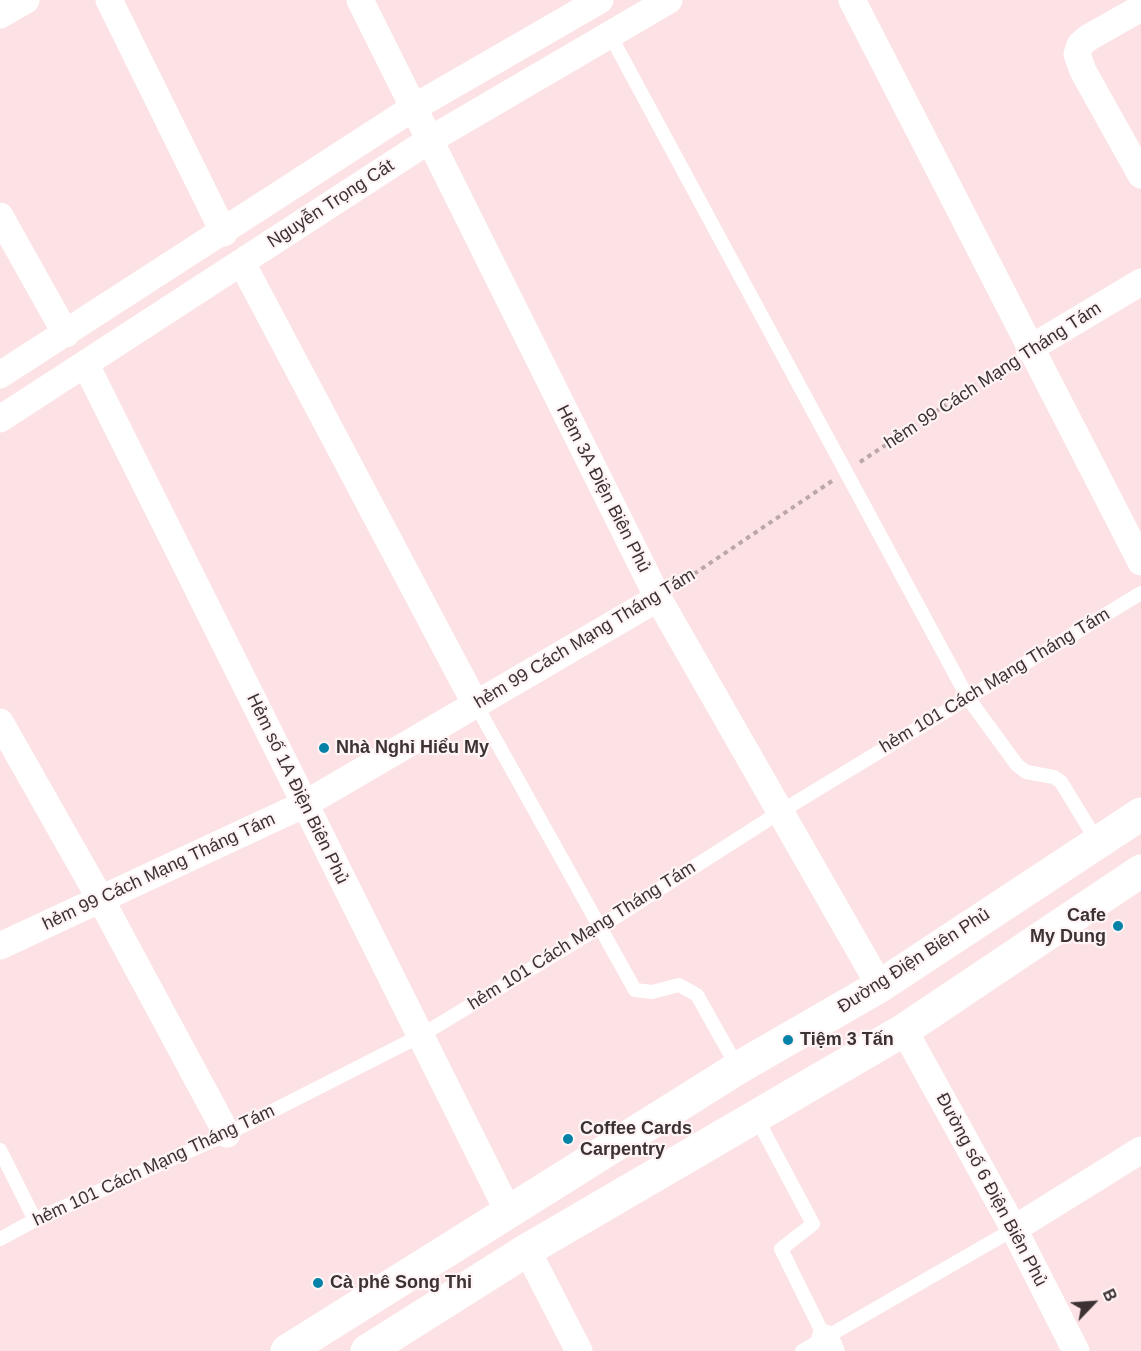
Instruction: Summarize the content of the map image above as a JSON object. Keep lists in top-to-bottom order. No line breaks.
{"streets":{"main road":["Đường Điện Biên Phủ"],"street":["Nguyễn Trọng Cát","hẻm 99 Cách Mạng Tháng Tám","Hẻm 3A Điện Biên Phủ","Hẻm số 1A Điện Biên Phủ","Đường số 6 Điện Biên Phủ"],"lane":["hẻm 101 Cách Mạng Tháng Tám"]},"crossings":[["Nguyễn Trọng Cát","Hẻm 3A Điện Biên Phủ"],["Nguyễn Trọng Cát","Hẻm số 1A Điện Biên Phủ"],["hẻm 99 Cách Mạng Tháng Tám","Hẻm 3A Điện Biên Phủ"],["hẻm 99 Cách Mạng Tháng Tám","Hẻm số 1A Điện Biên Phủ"],["Hẻm 3A Điện Biên Phủ","hẻm 101 Cách Mạng Tháng Tám"],["Hẻm 3A Điện Biên Phủ","Đường Điện Biên Phủ"],["hẻm 101 Cách Mạng Tháng Tám","Hẻm số 1A Điện Biên Phủ"],["Hẻm số 1A Điện Biên Phủ","Đường Điện Biên Phủ"]],"places":["Nhà Nghỉ Hiểu My","Cafe My Dung","Tiệm 3 Tấn","Coffee Cards Carpentry","Cà phê Song Thi"],"north":"top right"}
